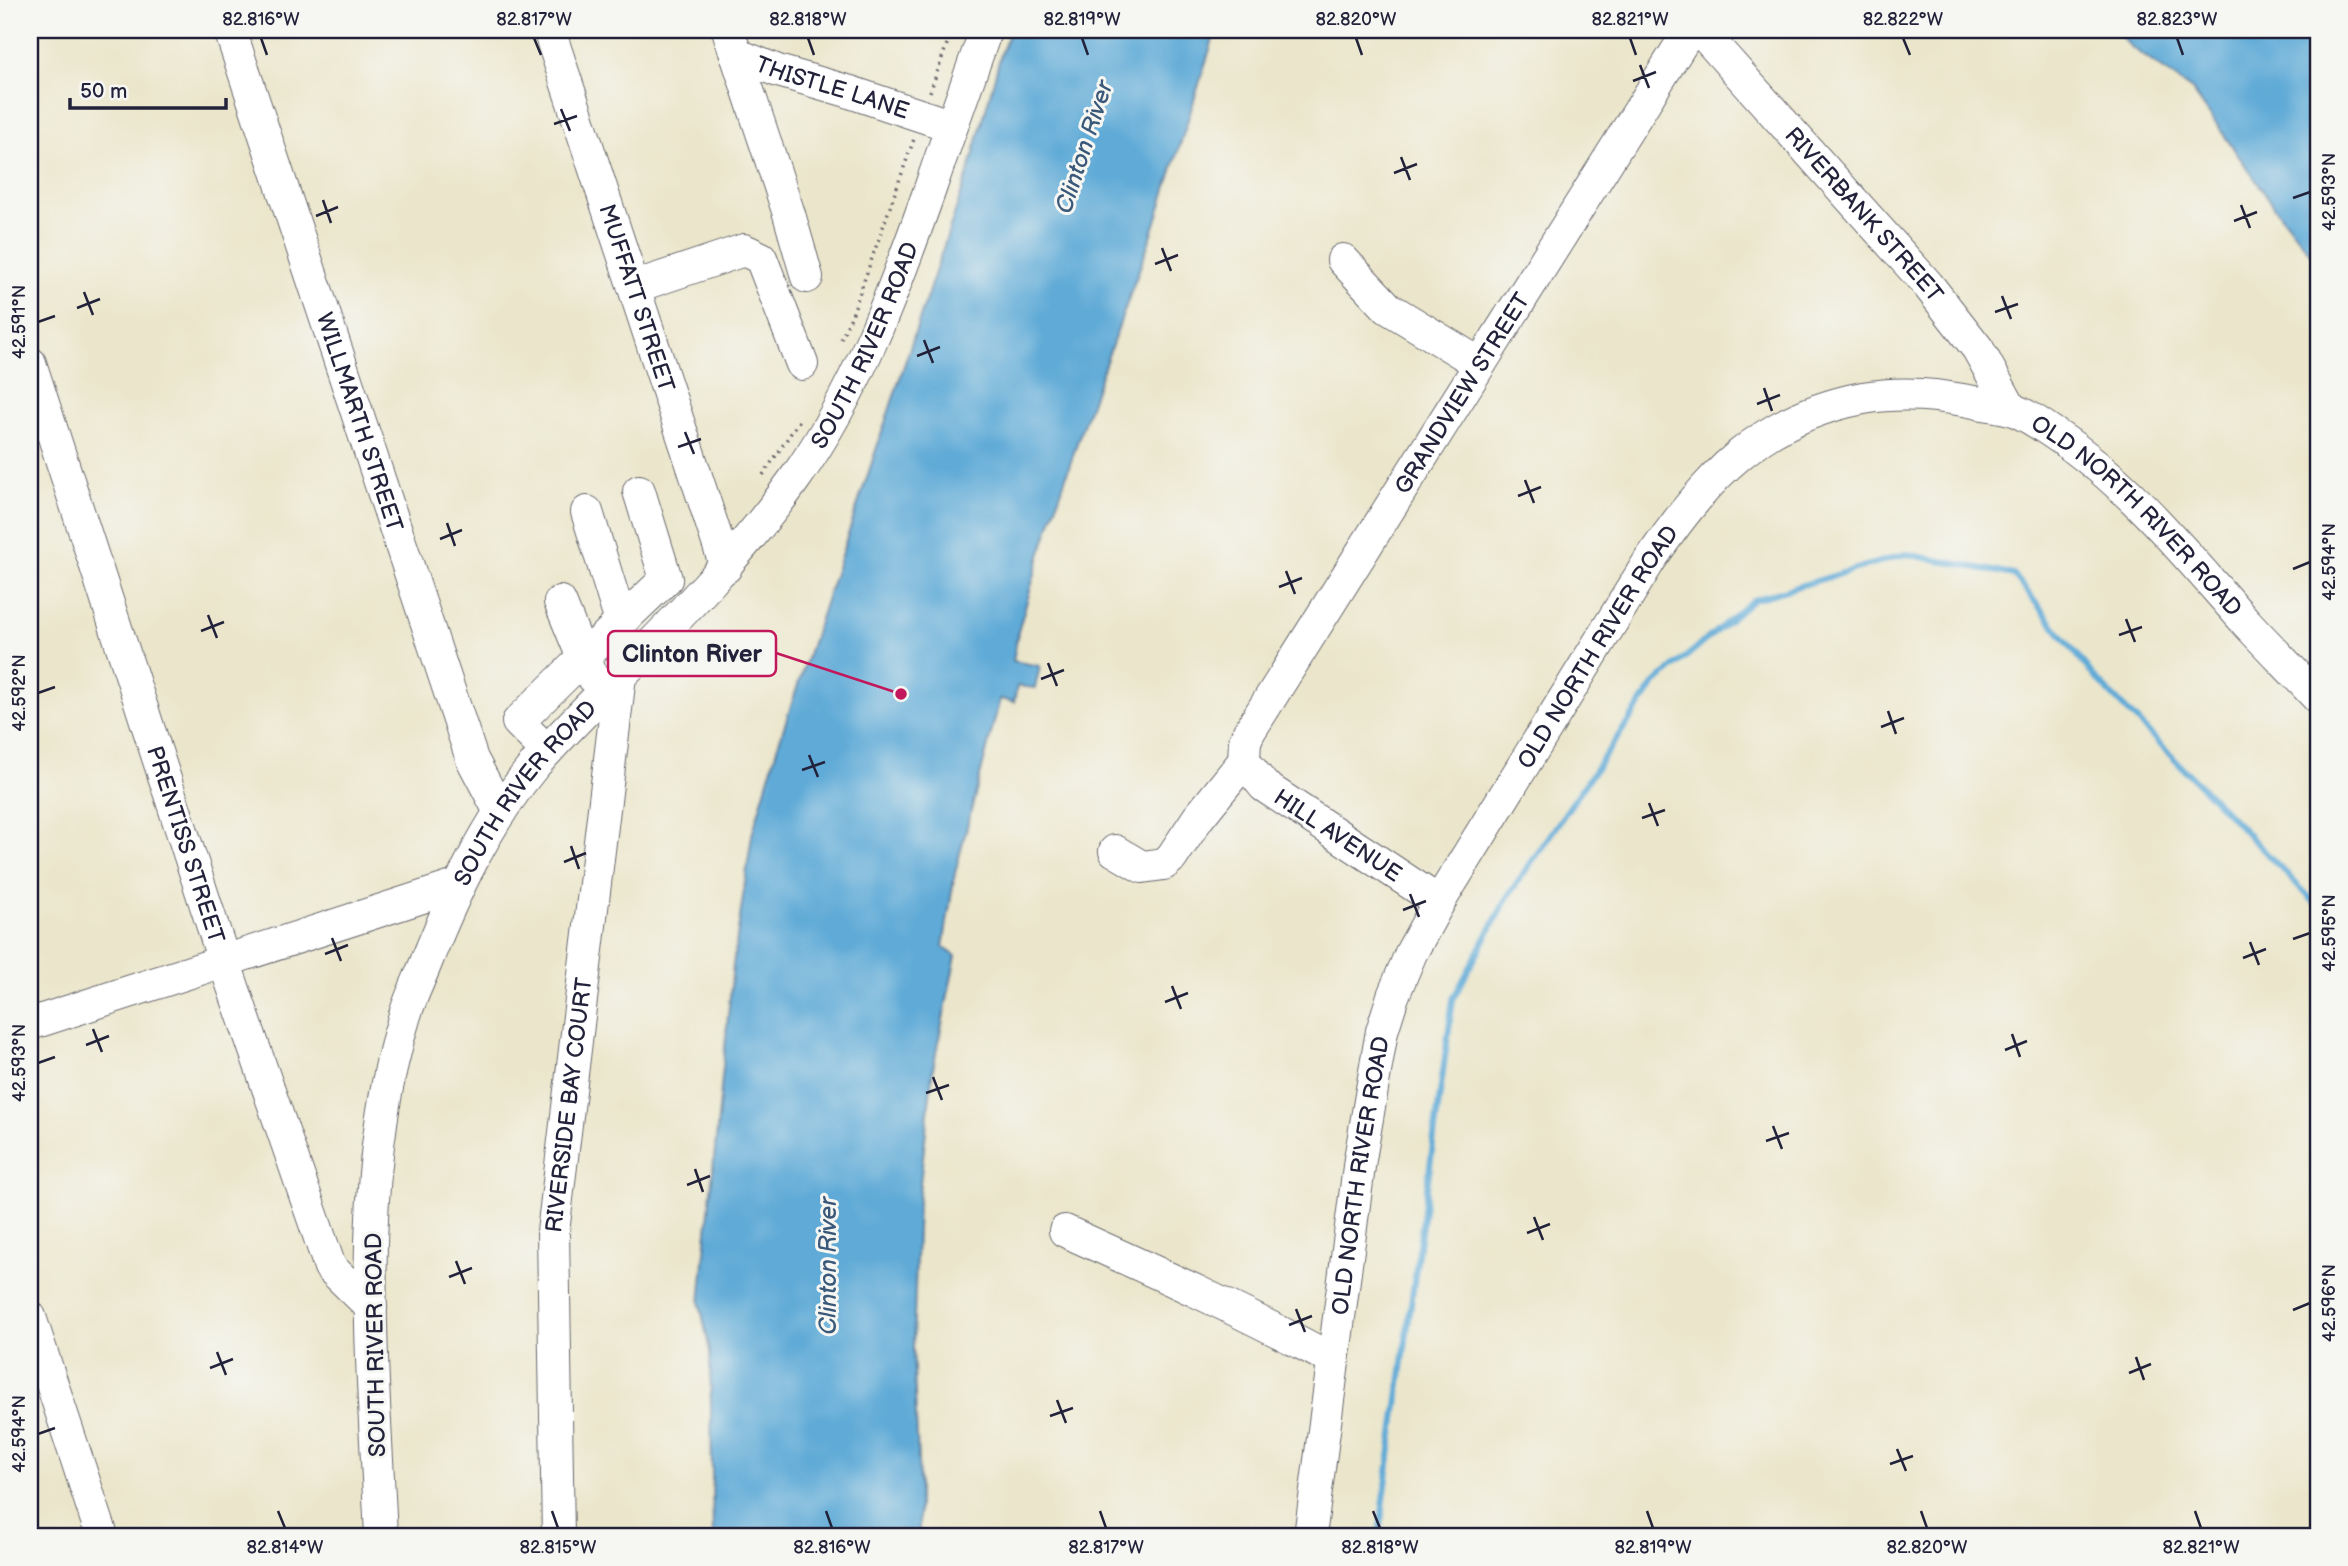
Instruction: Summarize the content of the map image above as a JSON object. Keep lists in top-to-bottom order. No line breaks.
{"streets":{"street":["THISTLE LANE","RIVERBANK STREET","MUFFATT STREET","SOUTH RIVER ROAD","GRANDVIEW STREET","WILLMARTH STREET","OLD NORTH RIVER ROAD","HILL AVENUE","PRENTISS STREET","RIVERSIDE BAY COURT"]},"crossings":[["THISTLE LANE","SOUTH RIVER ROAD"],["RIVERBANK STREET","OLD NORTH RIVER ROAD"],["MUFFATT STREET","SOUTH RIVER ROAD"],["SOUTH RIVER ROAD","WILLMARTH STREET"],["SOUTH RIVER ROAD","PRENTISS STREET"],["SOUTH RIVER ROAD","RIVERSIDE BAY COURT"],["GRANDVIEW STREET","HILL AVENUE"],["OLD NORTH RIVER ROAD","HILL AVENUE"]],"water":["Clinton River"],"places":["Clinton River"],"scale_bar":"50 m","coordinates":["82.816°W","82.817°W","82.818°W","82.819°W","82.820°W","82.821°W","82.822°W","82.823°W","42.593°N","42.591°N","42.594°N","42.592°N","42.595°N","42.596°N","82.814°W","82.815°W"]}
